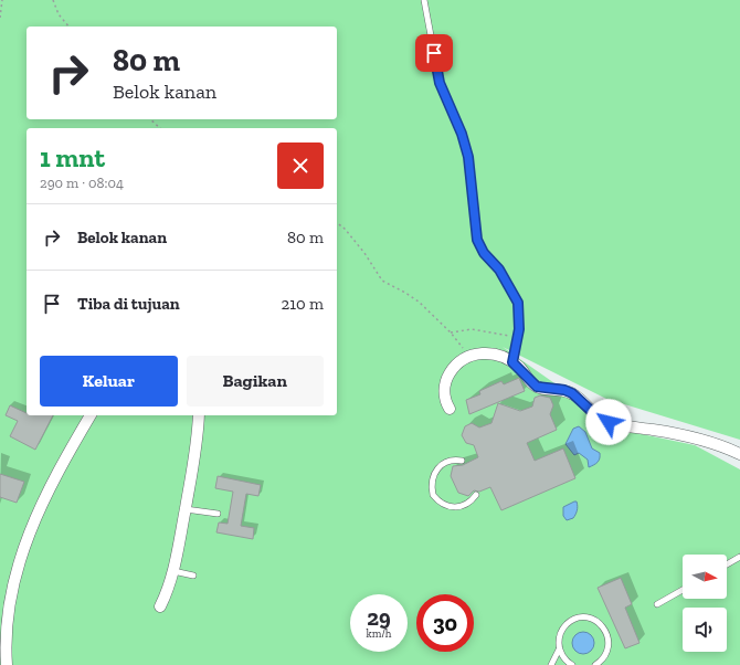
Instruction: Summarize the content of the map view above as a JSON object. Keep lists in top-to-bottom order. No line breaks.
{"north":"right","page":{"turn":["80 m","Belok kanan"],"heading":["1 mnt","290 m · 08:04"],"list":[{"name":"Belok kanan","value":"80 m"},{"name":"Tiba di tujuan","value":"210 m"}],"buttons":["Keluar","Bagikan"],"speed":"29 km/h","limit":"30"}}
